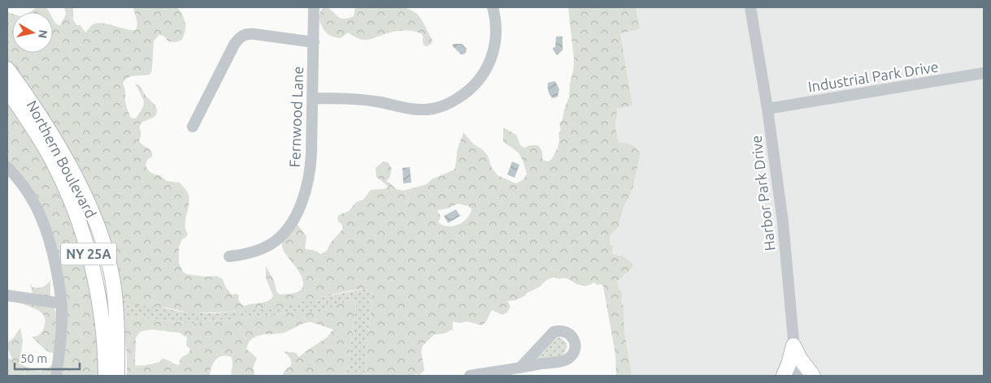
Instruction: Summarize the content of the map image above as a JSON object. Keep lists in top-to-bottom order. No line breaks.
{"streets":{"main road":["Northern Boulevard","NY 25A"],"street":["Industrial Park Drive","Fernwood Lane","Harbor Park Drive"]},"crossings":[["Industrial Park Drive","Harbor Park Drive"]],"scale_bar":"50 m","north":"right"}
